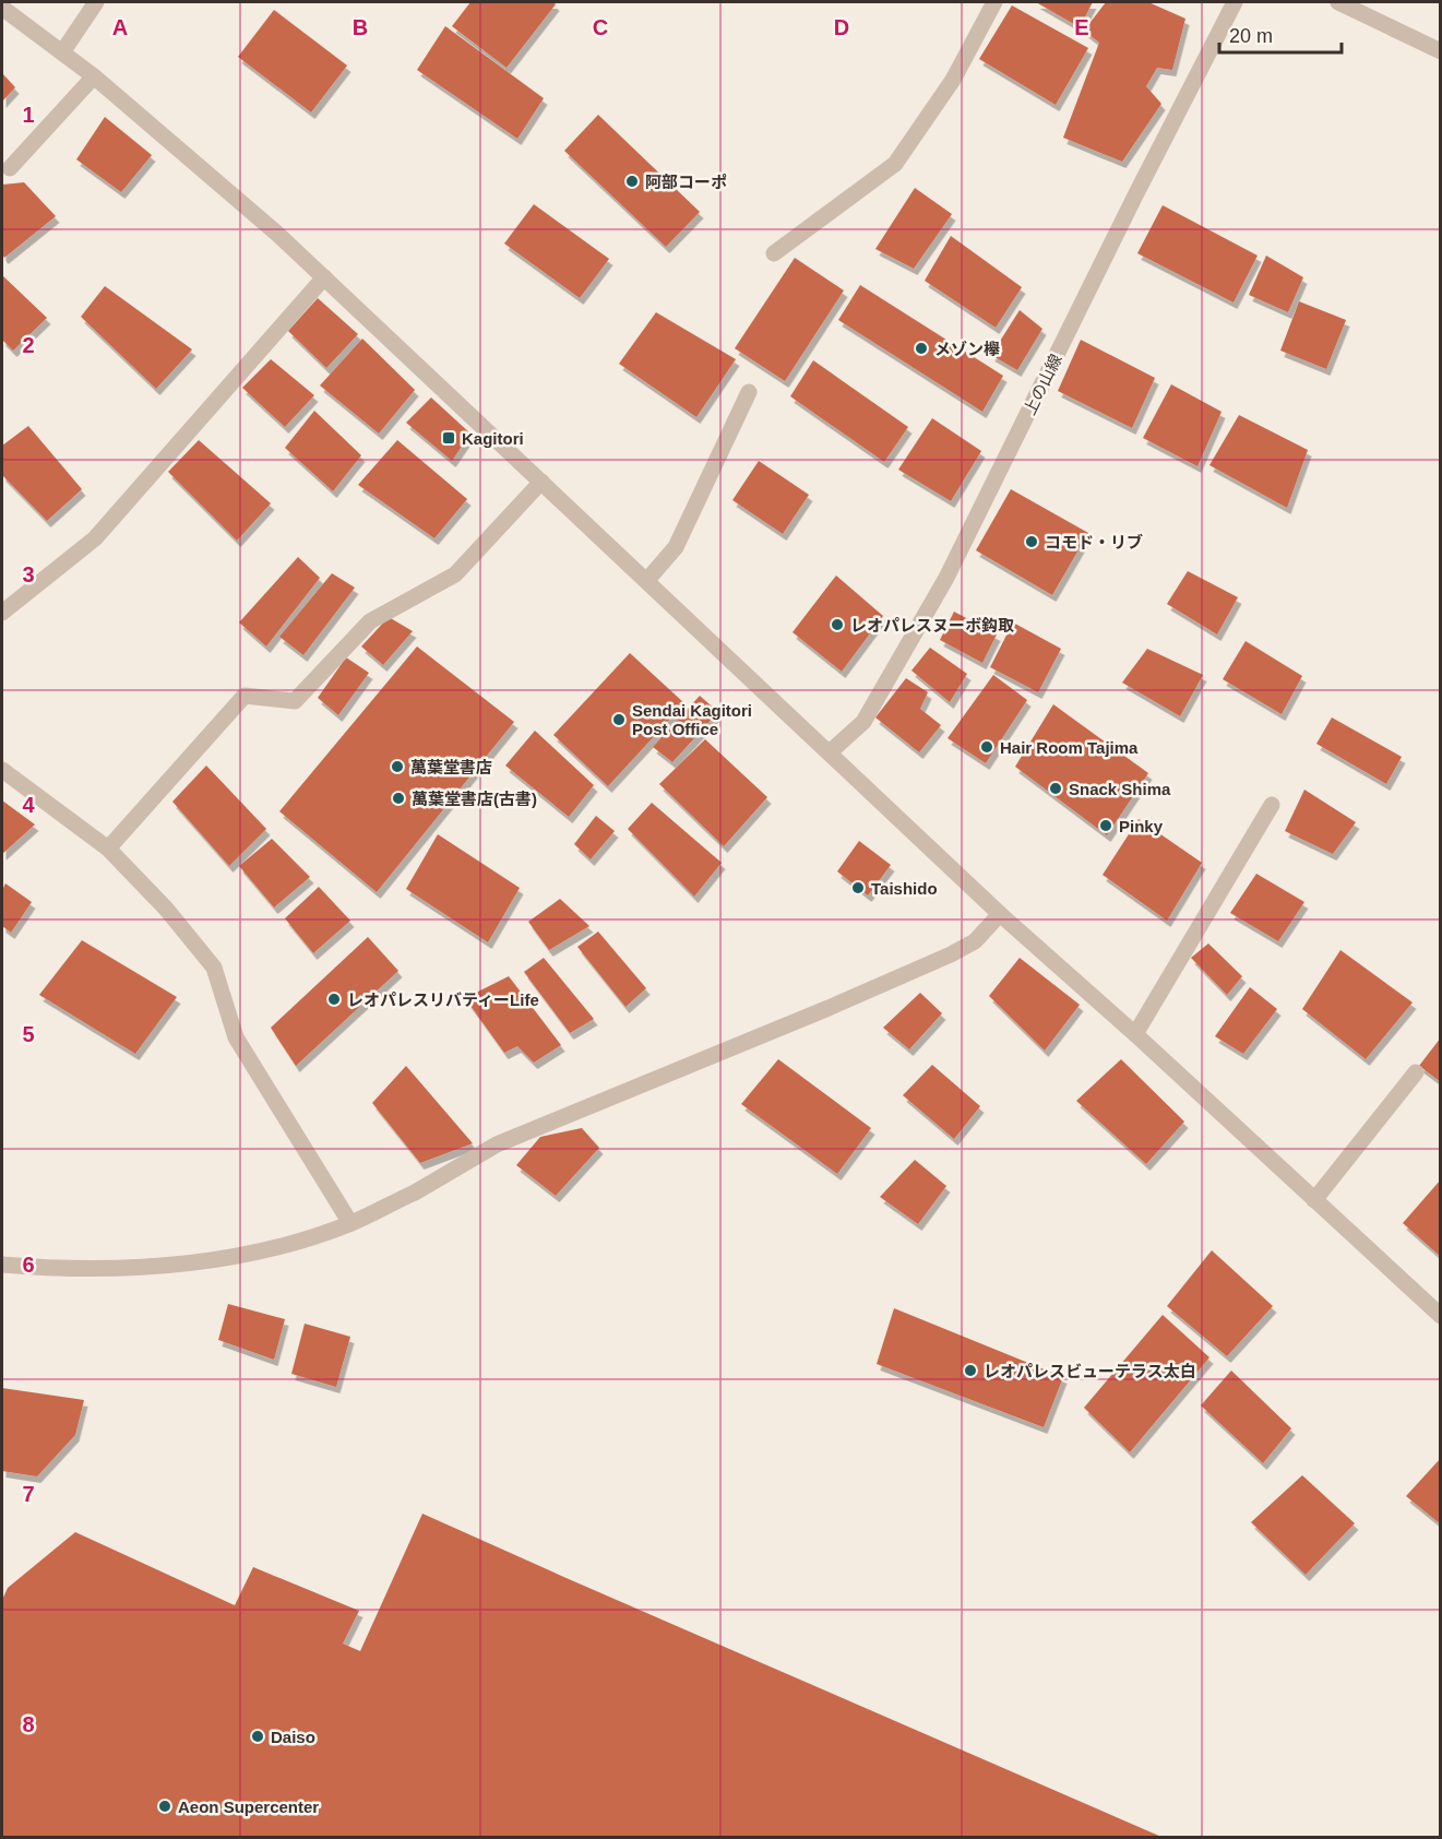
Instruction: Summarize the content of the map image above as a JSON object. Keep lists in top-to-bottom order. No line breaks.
{"streets":{"street":["上の山線"]},"places":{"other":["阿部コーポ","メゾン欅","コモド・リブ","レオパレスヌーボ鈎取","Sendai Kagitori Post Office","Hair Room Tajima","萬葉堂書店","Snack Shima","萬葉堂書店(古書)","Pinky","Taishido","レオパレスリバティーLife","レオパレスビューテラス太白","Daiso","Aeon Supercenter"],"transit":["Kagitori"]},"scale_bar":"20 m","grid":{"columns":["A","B","C","D","E"],"rows":["1","2","3","4","5","6","7","8"]}}
